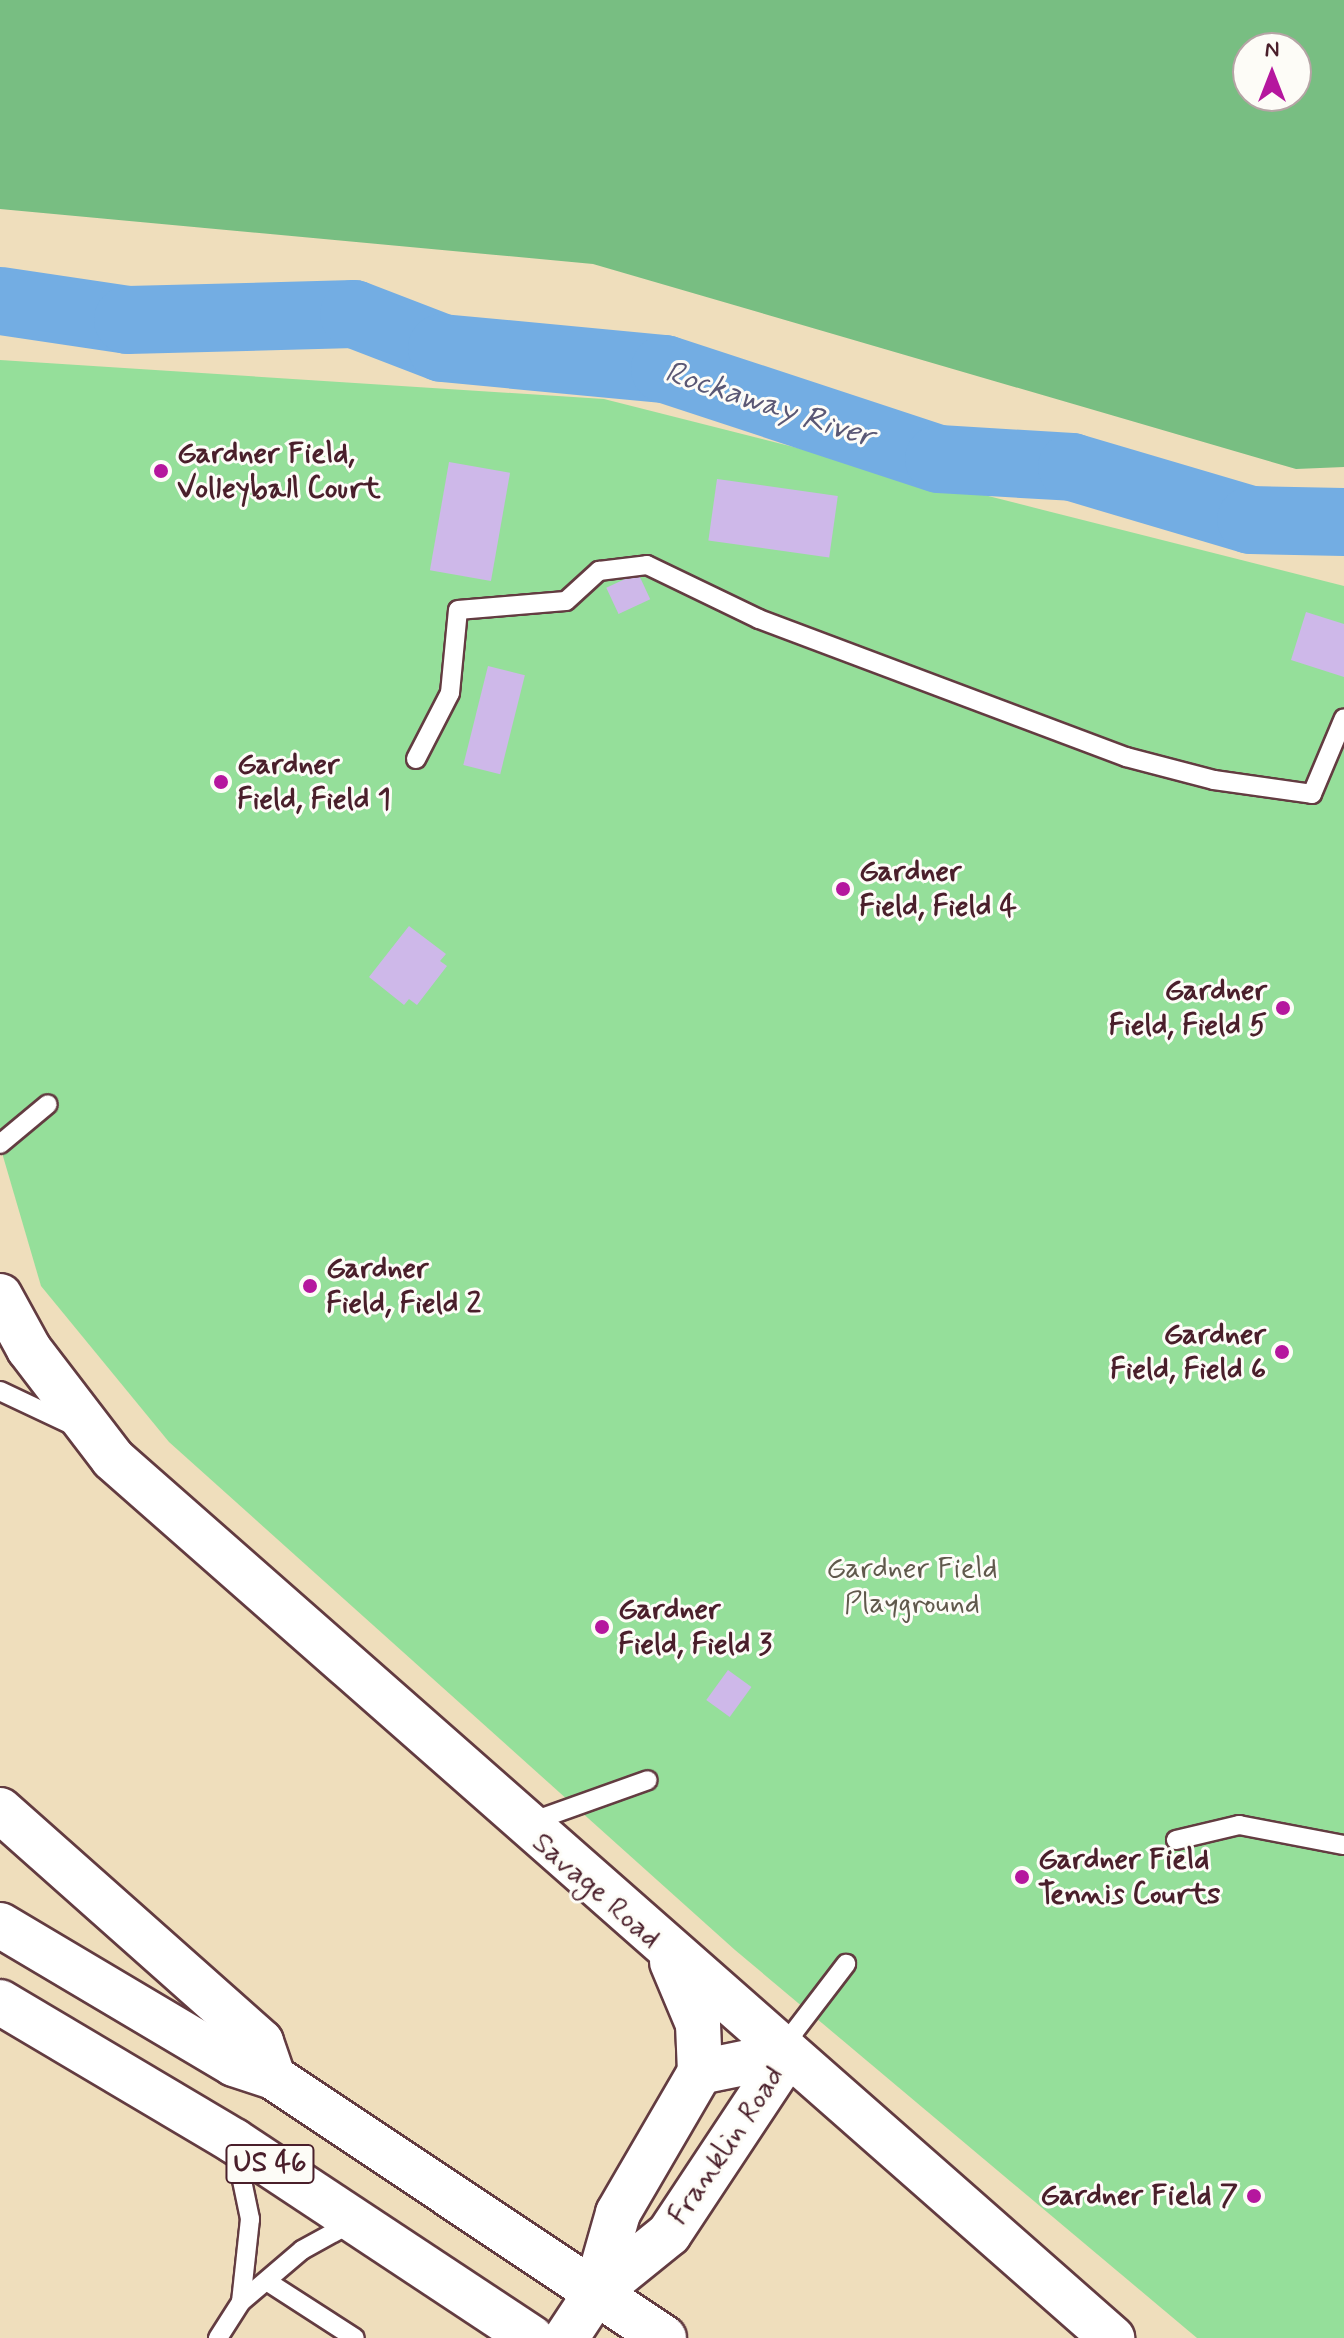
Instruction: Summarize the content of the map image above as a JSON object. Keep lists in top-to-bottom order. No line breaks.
{"streets":{"main road":["Savage Road","Franklin Road","US 46"]},"crossings":[["Savage Road","Franklin Road"],["Franklin Road","US 46"]],"water":["Rockaway River"],"parks":["Gardner Field Playground"],"places":["Gardner Field, Volleyball Court","Gardner Field, Field 1","Gardner Field, Field 4","Gardner Field, Field 5","Gardner Field, Field 2","Gardner Field, Field 6","Gardner Field, Field 3","Gardner Field Tennis Courts","Gardner Field 7"],"north":"top"}
